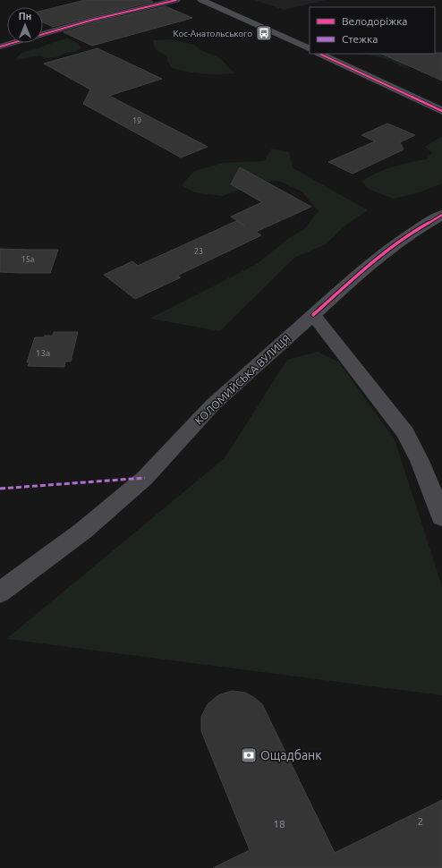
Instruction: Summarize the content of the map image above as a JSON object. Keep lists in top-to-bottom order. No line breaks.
{"streets":{"main road":["КОЛОМИЙСЬКА ВУЛИЦЯ"]},"places":{"bus stop":["Кос-Анатольського"],"bank":["Ощадбанк"]},"house_numbers":["19","23","15а","13а","2","18"],"legend":["Велодоріжка","Стежка"],"north":"top"}
